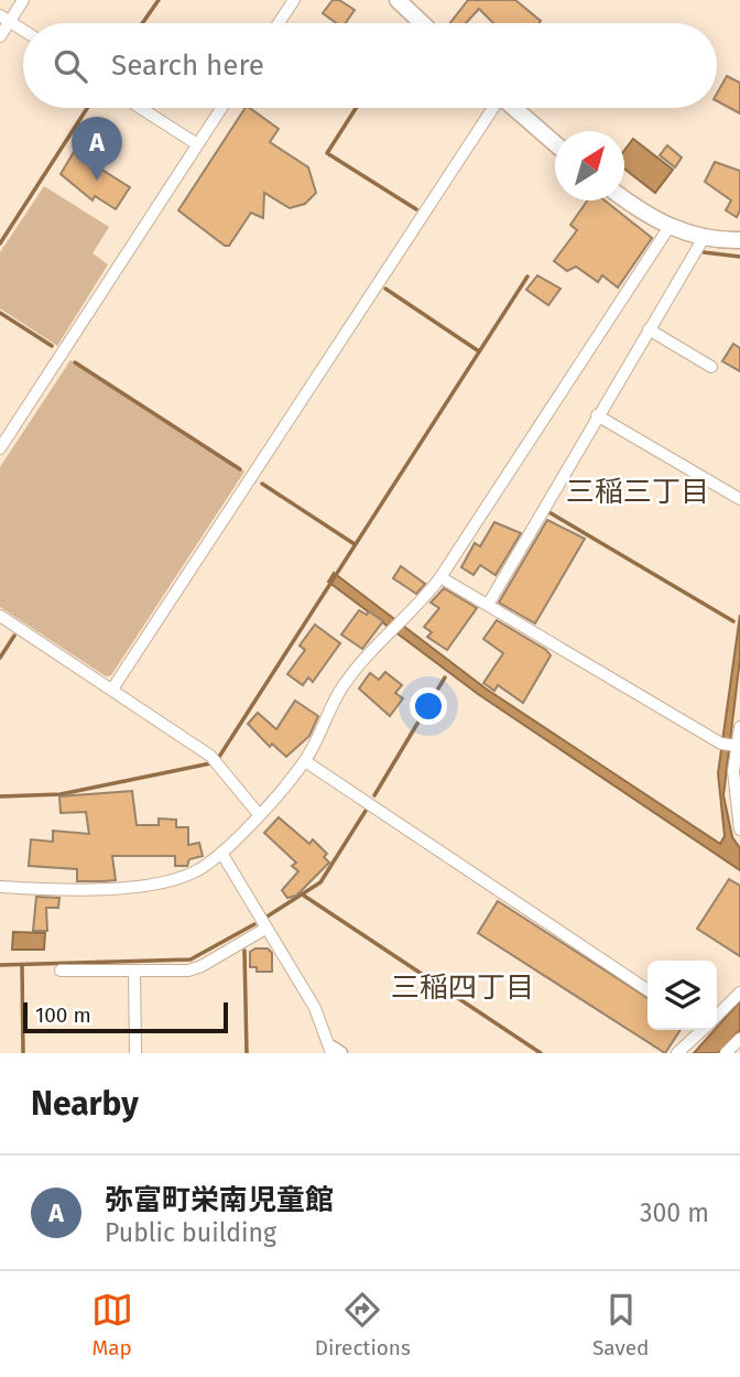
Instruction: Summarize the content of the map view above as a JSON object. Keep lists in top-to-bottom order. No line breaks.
{"districts":["三稲三丁目","三稲四丁目"],"scale_bar":"100 m","north":"top right","page":{"search":"Search here","pins":"A","scale":"100 m","heading":"Nearby","list":[{"mark":"A","name":"弥富町栄南児童館","note":"Public building","value":"300 m"}],"nav":["Map","Directions","Saved"]}}
